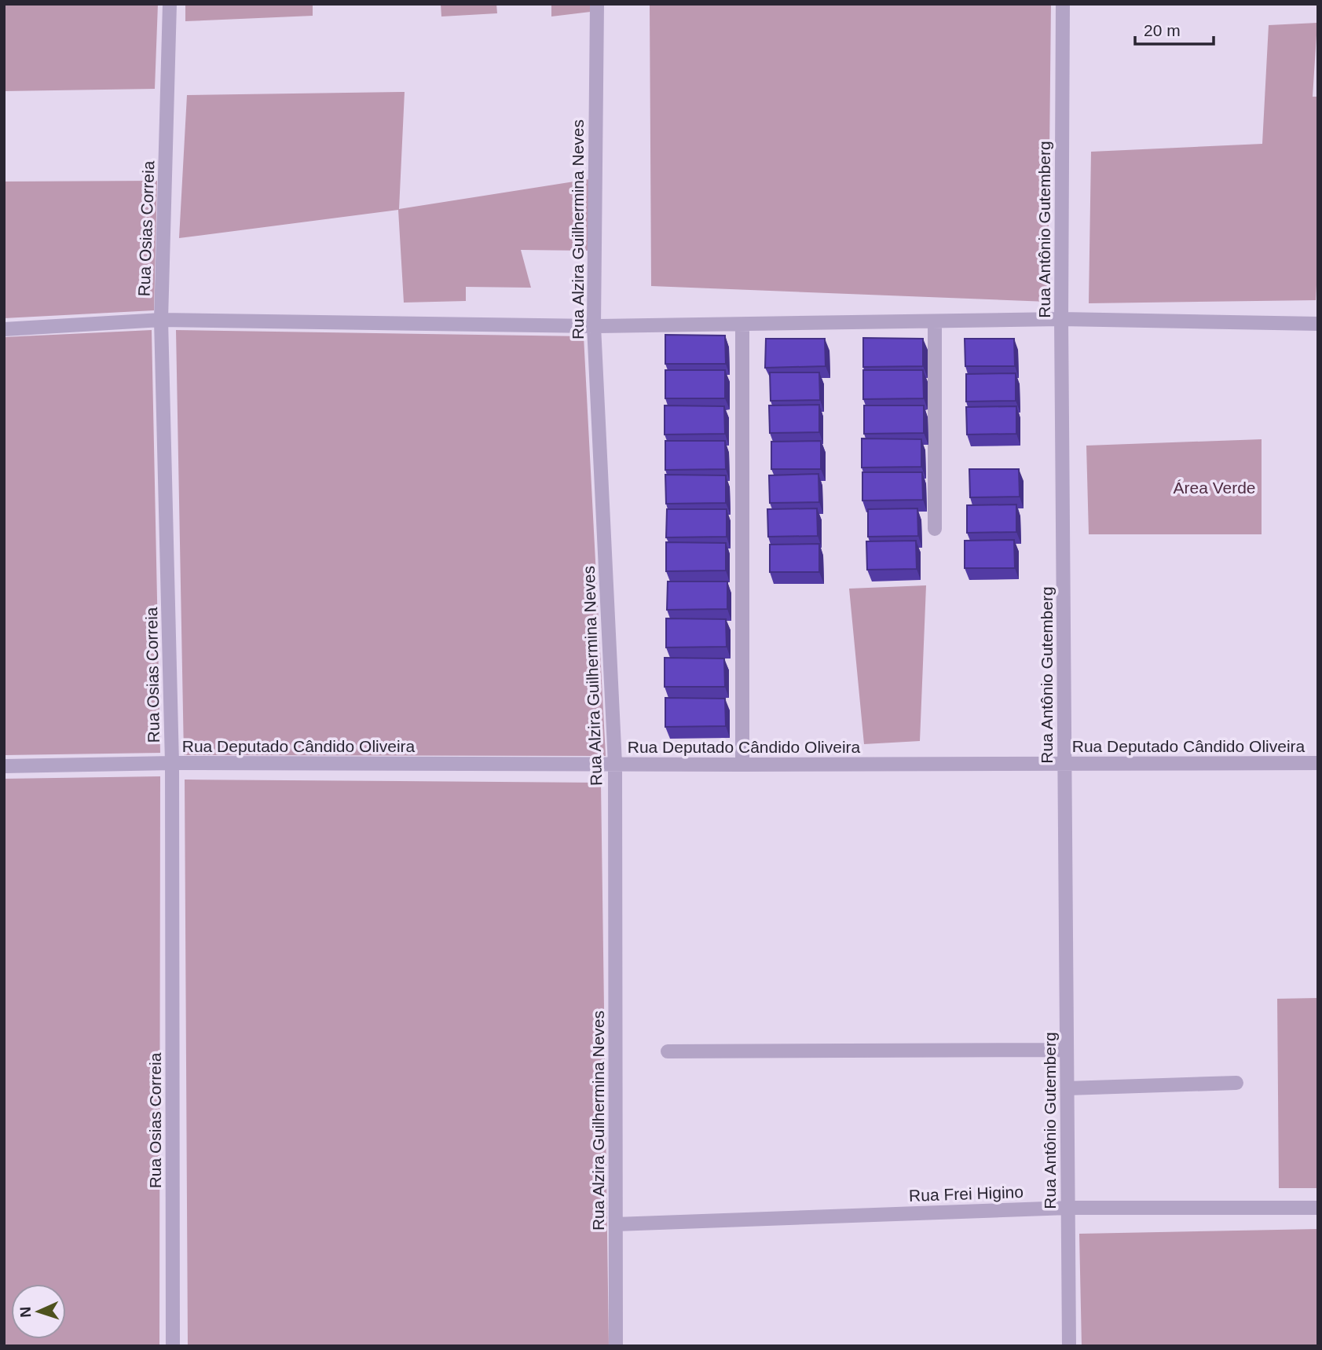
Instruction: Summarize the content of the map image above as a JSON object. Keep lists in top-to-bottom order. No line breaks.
{"streets":{"street":["Rua Osias Correia","Rua Alzira Guilhermina Neves","Rua Antônio Gutemberg","Rua Deputado Cândido Oliveira","Rua Frei Higino"]},"crossings":[["Rua Osias Correia","Rua Deputado Cândido Oliveira"],["Rua Alzira Guilhermina Neves","Rua Deputado Cândido Oliveira"],["Rua Alzira Guilhermina Neves","Rua Frei Higino"],["Rua Antônio Gutemberg","Rua Deputado Cândido Oliveira"],["Rua Antônio Gutemberg","Rua Frei Higino"]],"parks":["Área Verde"],"scale_bar":"20 m","north":"left"}
